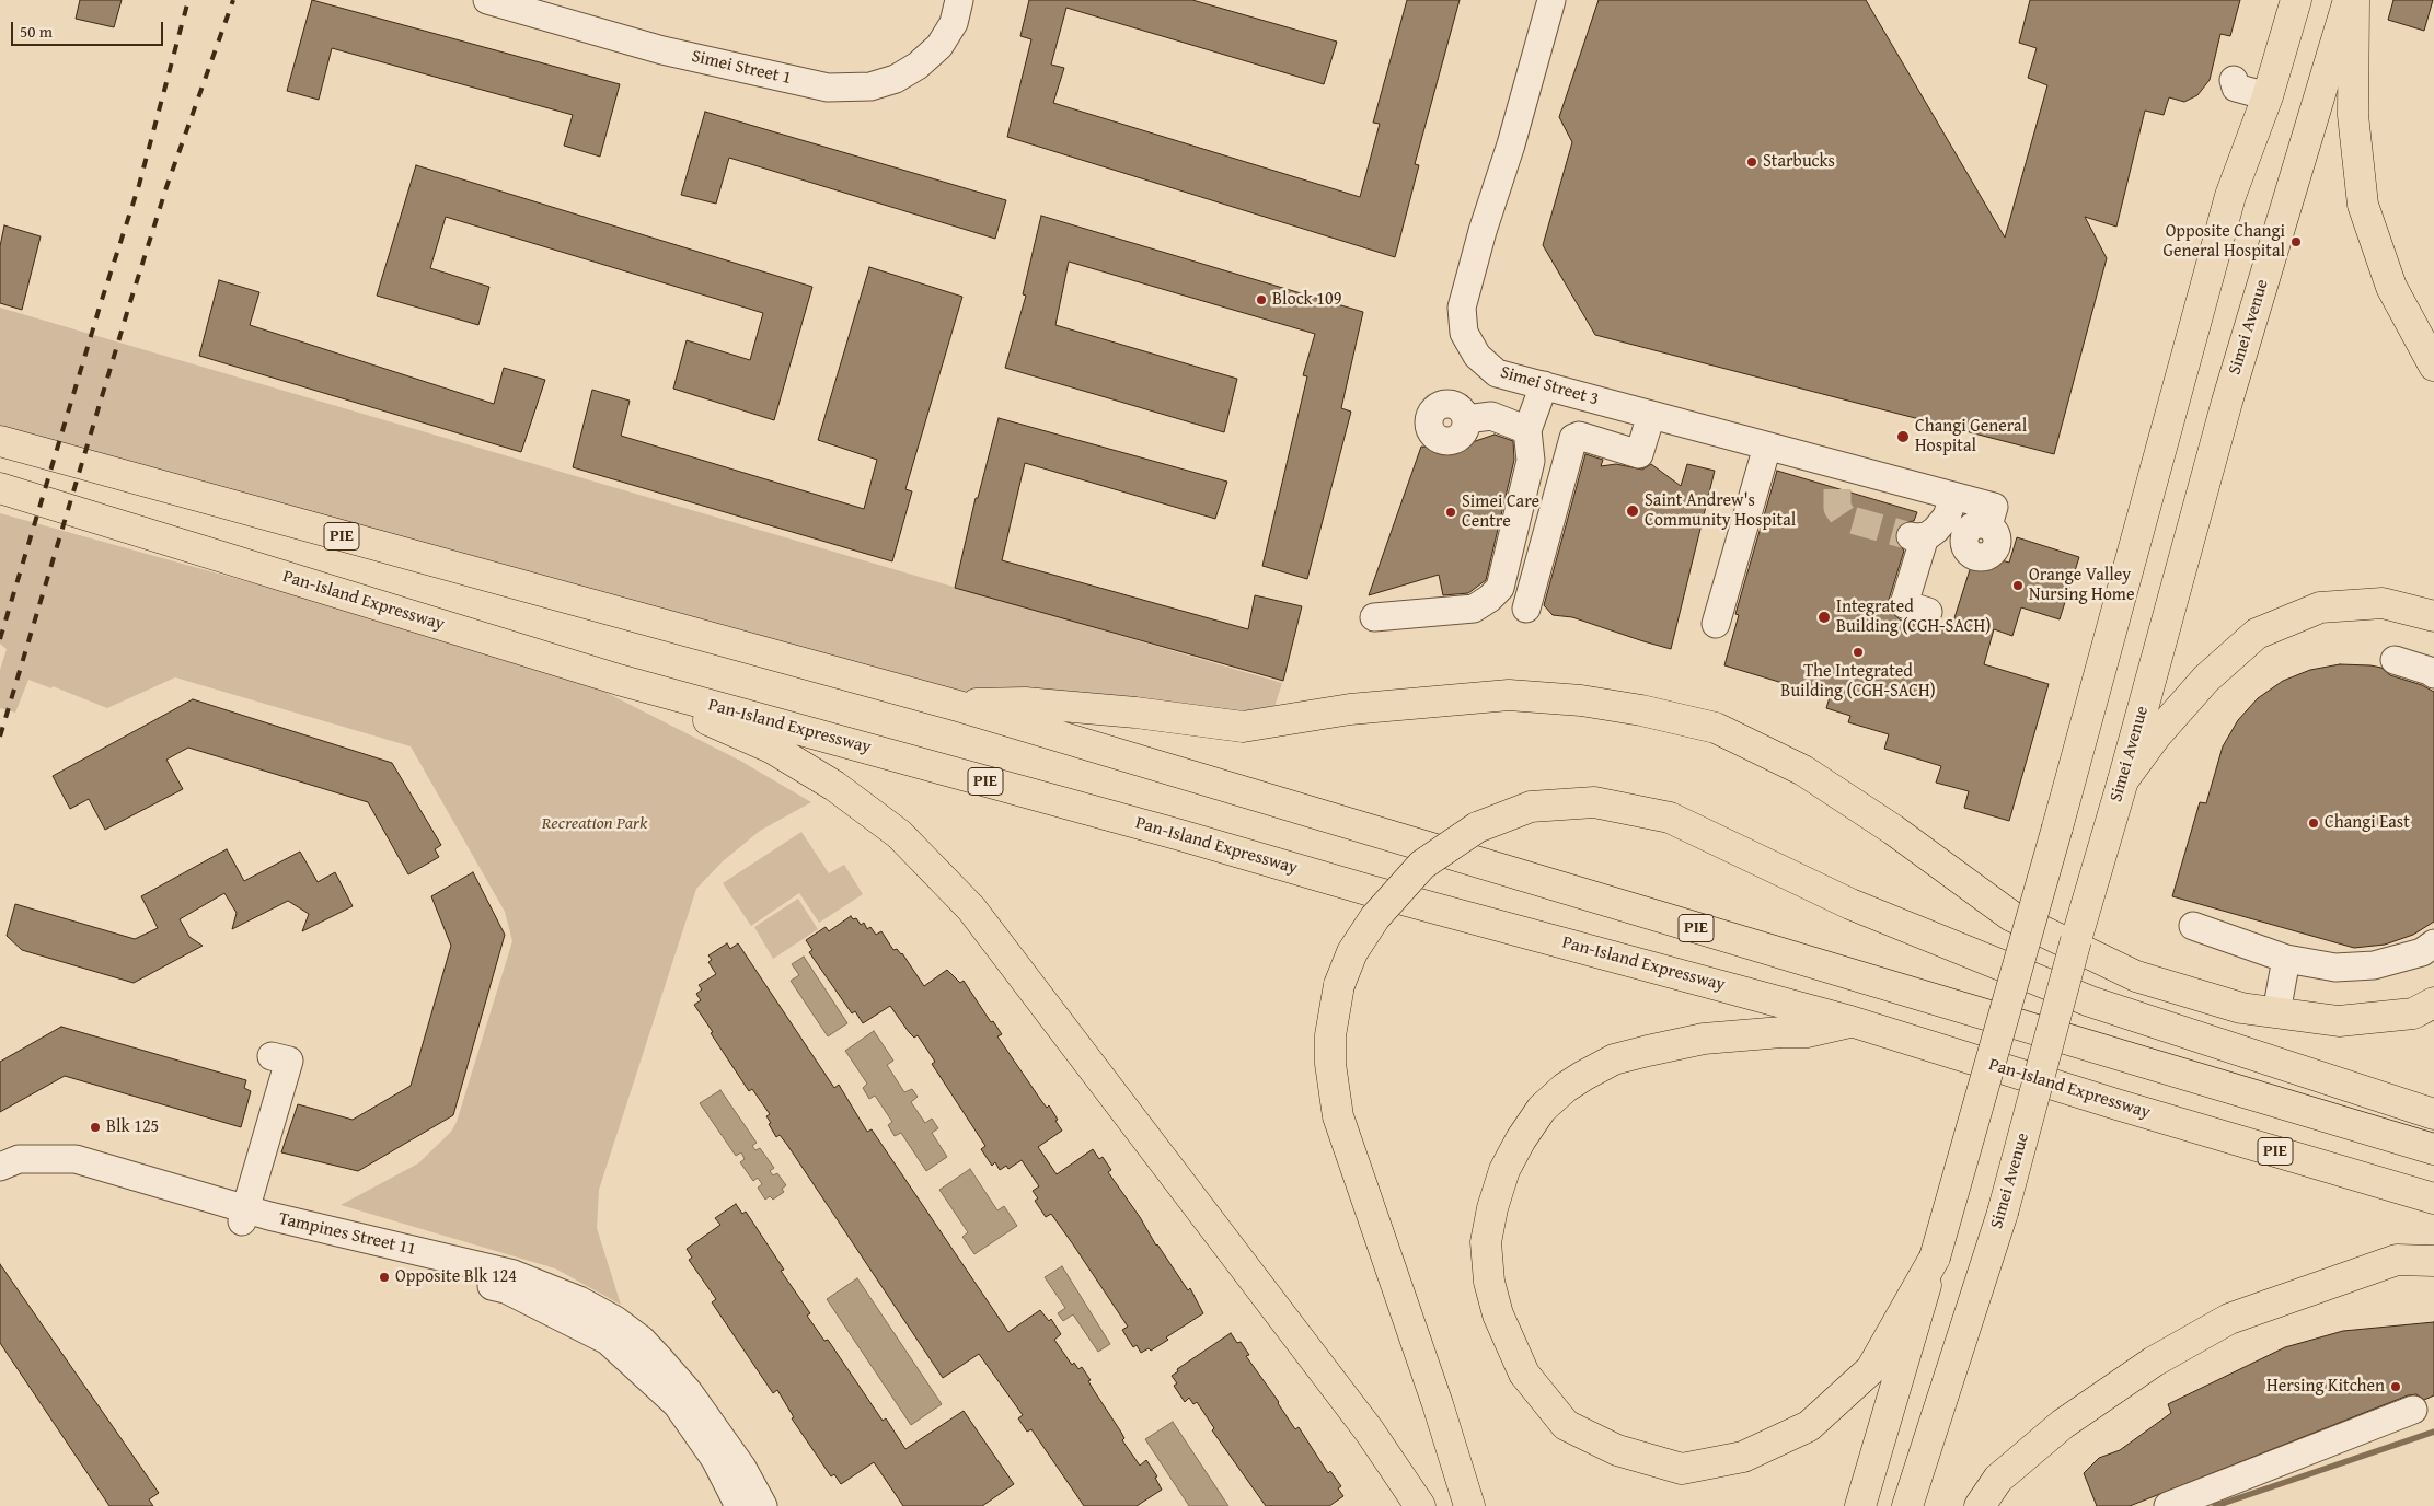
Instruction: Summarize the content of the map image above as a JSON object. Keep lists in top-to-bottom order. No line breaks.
{"streets":{"main road":["Simei Avenue","PIE","Pan-Island Expressway"],"street":["Simei Street 1","Simei Street 3","Tampines Street 11"]},"parks":["Recreation Park"],"places":["Starbucks","Opposite Changi General Hospital","Block 109","Changi General Hospital","Saint Andrew's Community Hospital","Simei Care Centre","Orange Valley Nursing Home","Integrated Building (CGH-SACH)","The Integrated Building (CGH-SACH)","Changi East","Blk 125","Opposite Blk 124","Hersing Kitchen"],"scale_bar":"50 m"}
